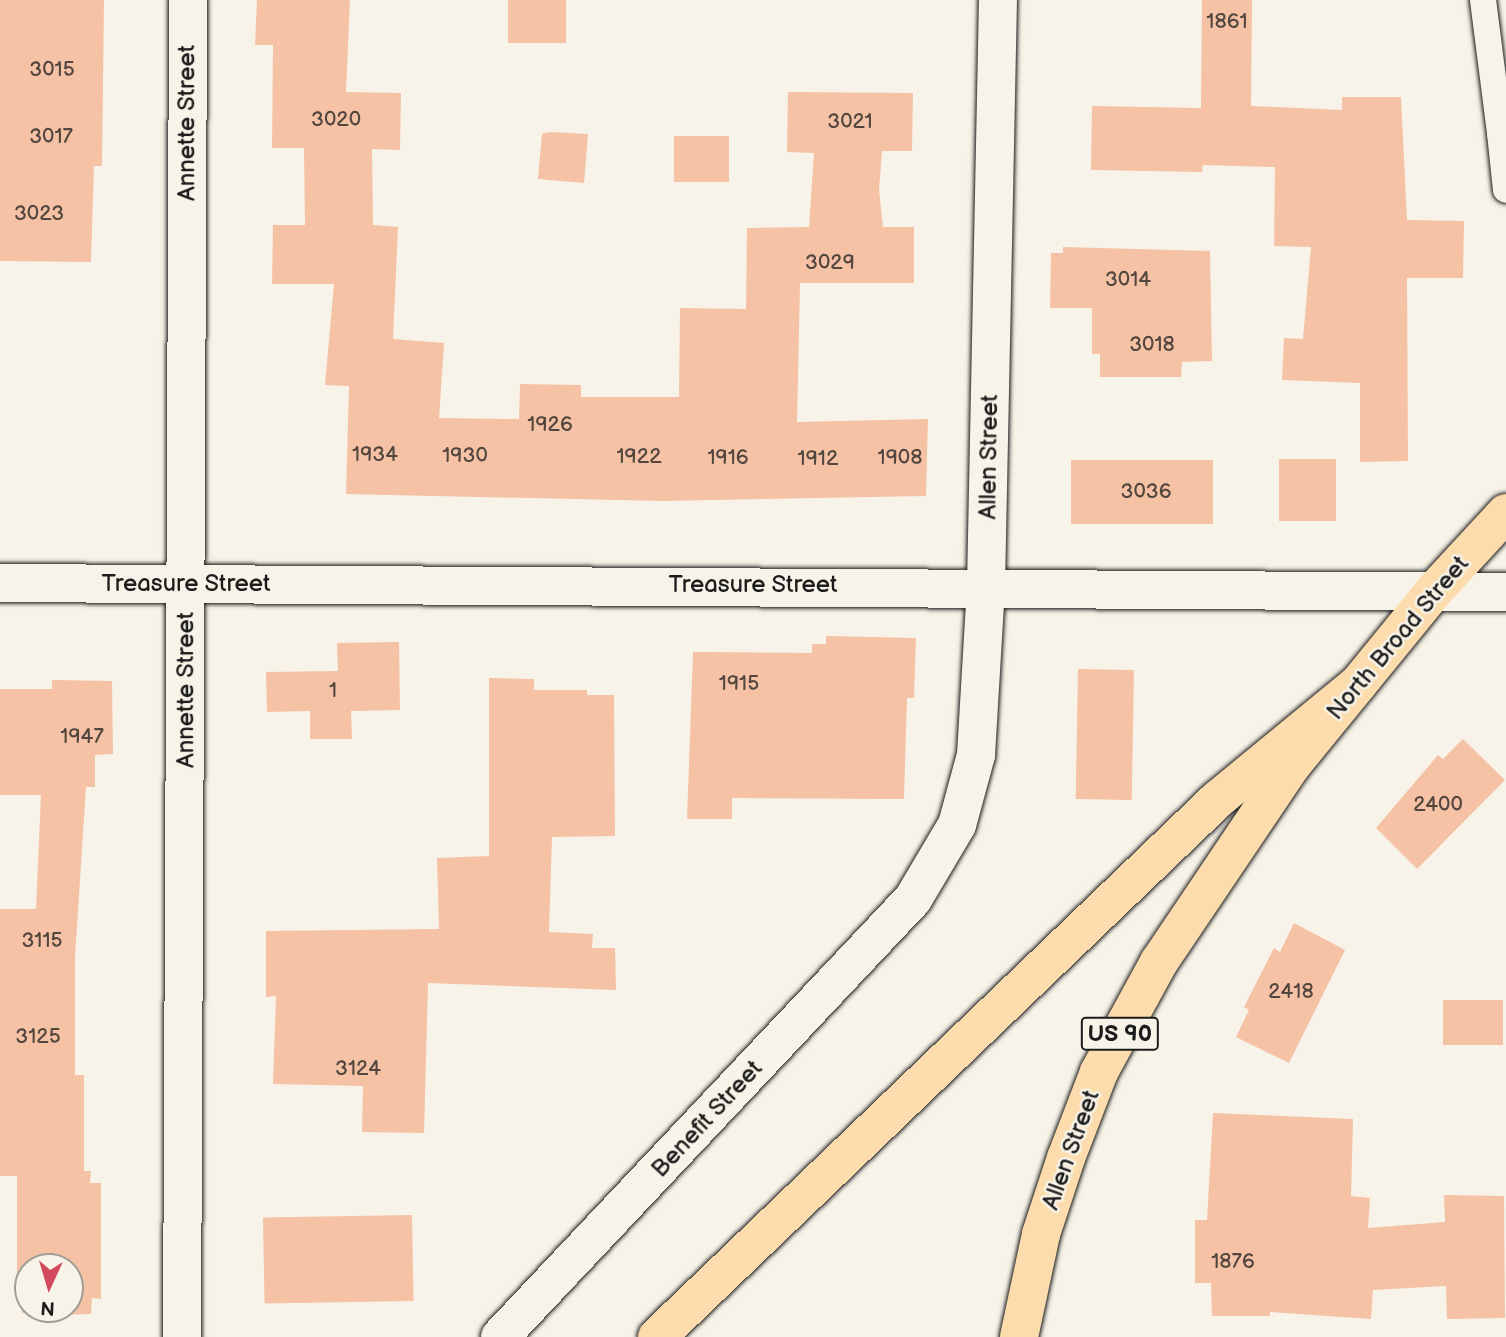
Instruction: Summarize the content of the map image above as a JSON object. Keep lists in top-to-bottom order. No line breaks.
{"streets":{"main road":["Allen Street","North Broad Street","US 90"],"street":["Annette Street","Treasure Street","Benefit Street"]},"crossings":[["Annette Street","Treasure Street"],["Allen Street","Treasure Street"],["Allen Street","North Broad Street"],["Allen Street","Benefit Street"],["Treasure Street","North Broad Street"]],"house_numbers":["1861","3015","3020","3021","3017","3023","3029","3014","3018","1926","1934","1930","1922","1916","1908","1912","3036","1915","1","1947","2400","3115","2418","3125","3124","1876"],"north":"bottom"}
